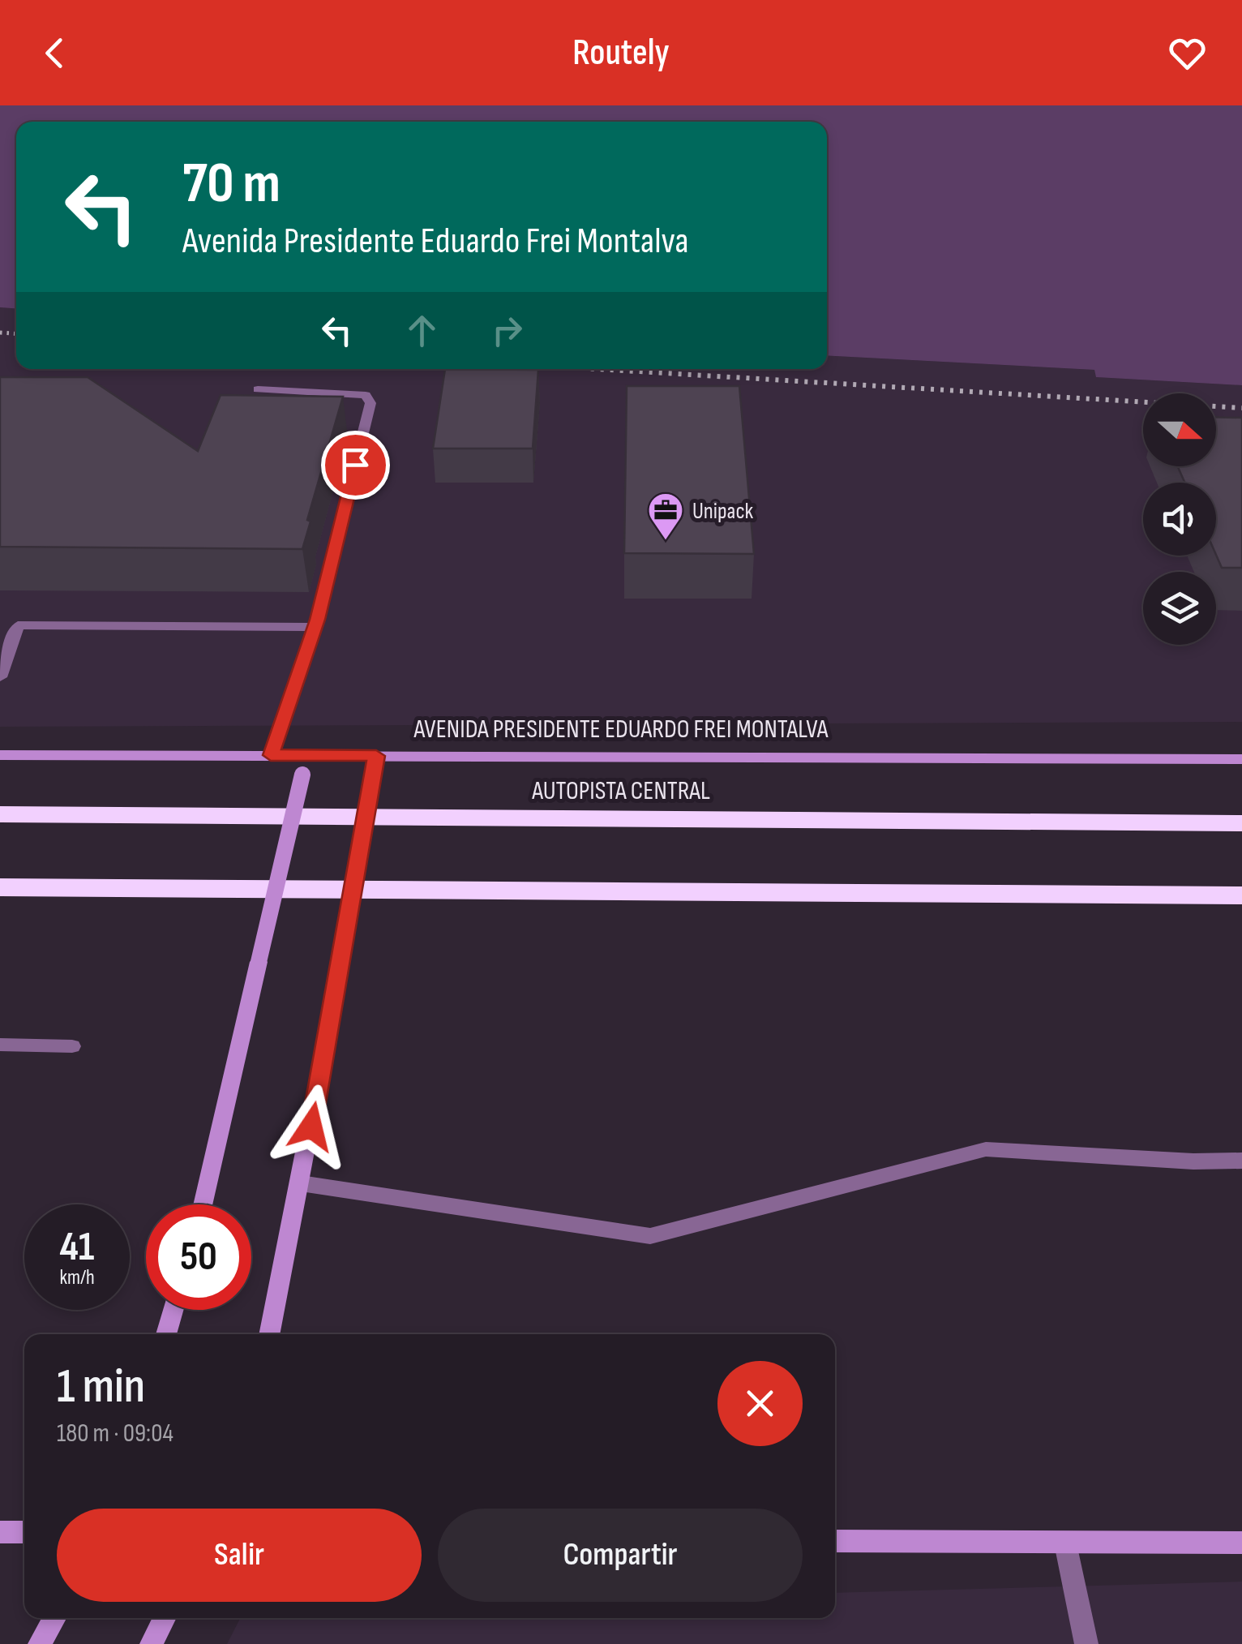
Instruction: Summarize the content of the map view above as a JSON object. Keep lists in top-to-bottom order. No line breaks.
{"streets":{"highway":["AUTOPISTA CENTRAL"],"main road":["AVENIDA PRESIDENTE EDUARDO FREI MONTALVA"]},"places":{"office":["Unipack"]},"north":"right","page":{"header":"Routely","turn":["70 m","Avenida Presidente Eduardo Frei Montalva"],"speed":"41 km/h","limit":"50","heading":["1 min","180 m · 09:04"],"buttons":["Salir","Compartir"]}}
